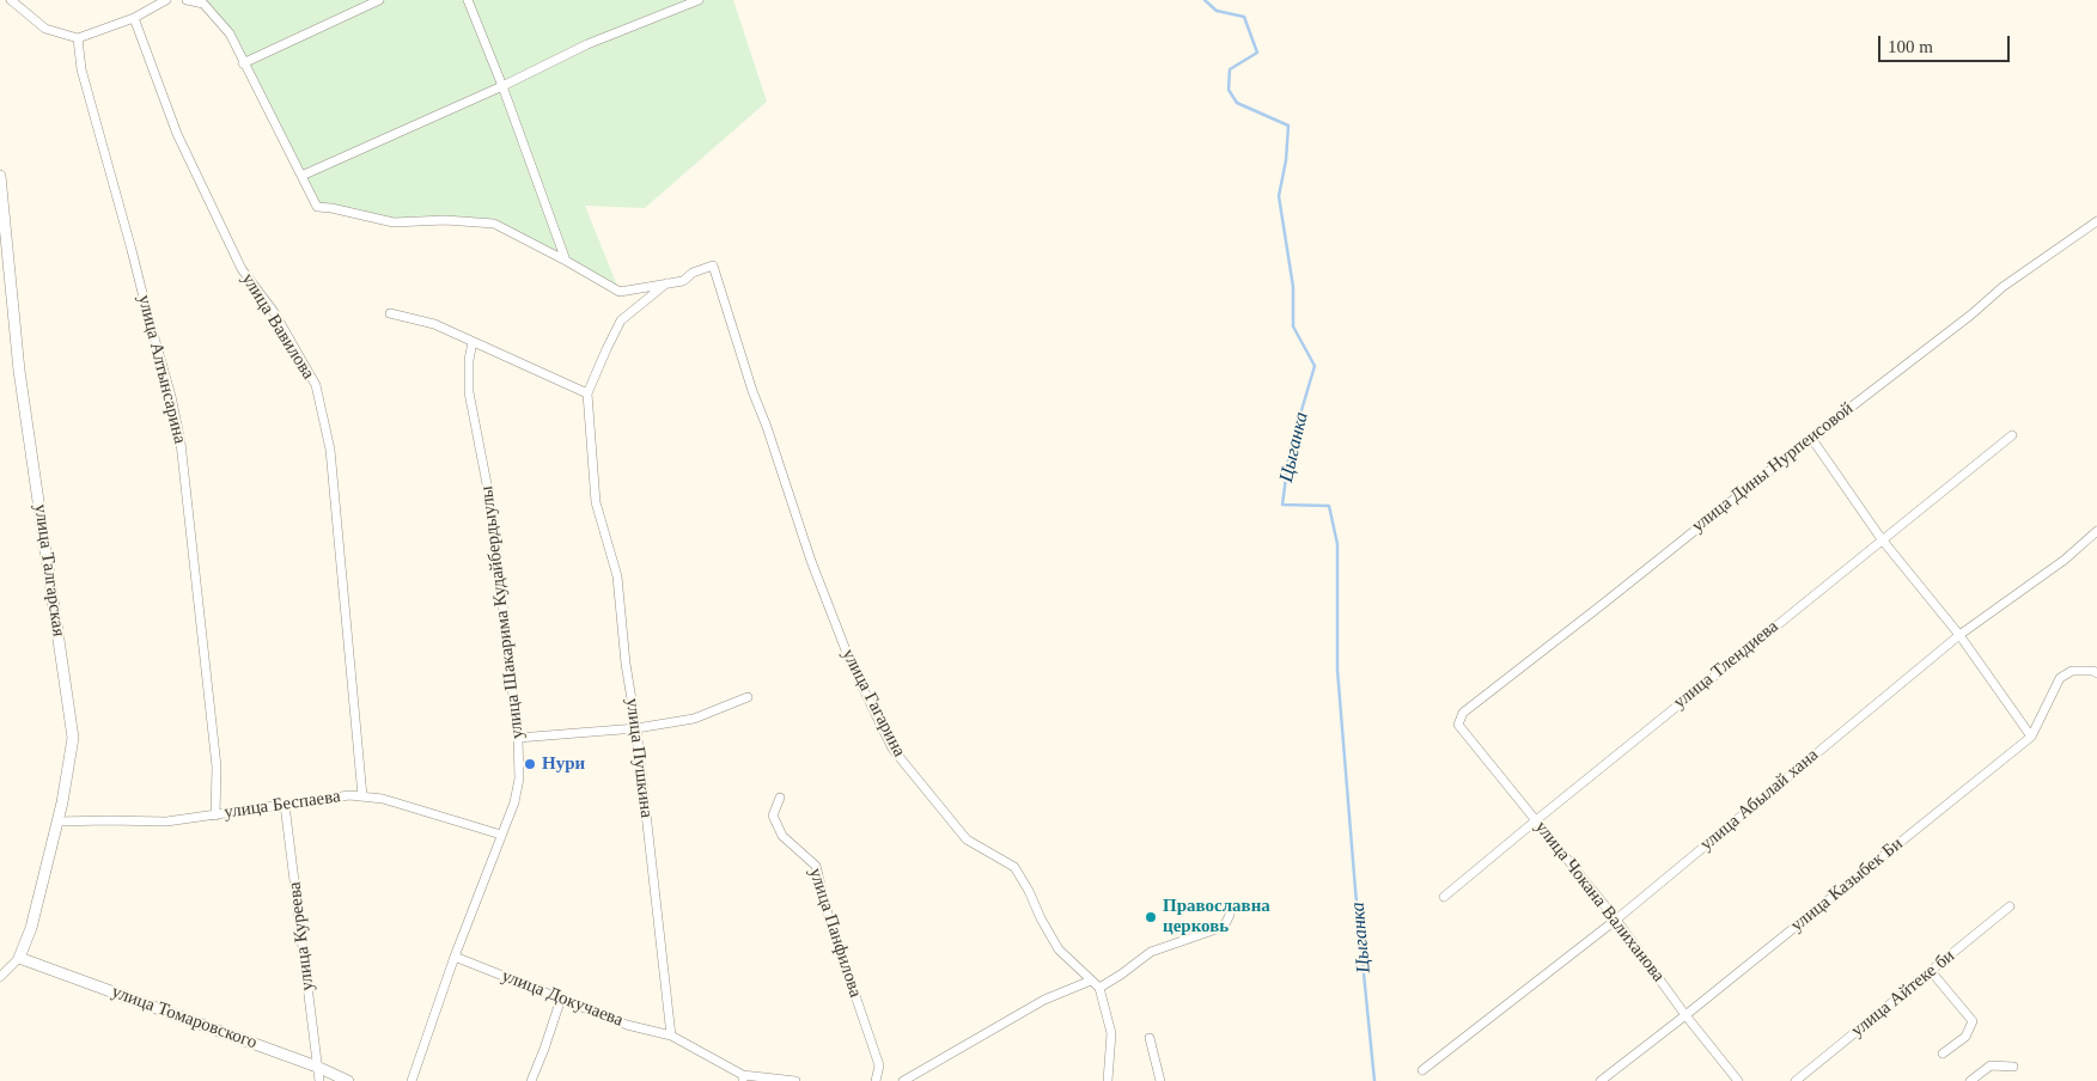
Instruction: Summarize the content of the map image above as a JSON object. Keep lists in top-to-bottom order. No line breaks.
{"streets":{"street":["улица Вавилова","улица Алтынсарина","улица Дины Нурпеисовой","улица Талгарская","улица Шакарима Кудайбердыулы","улица Тлендиева","улица Гагарина","улица Пушкина","улица Абылай хана","улица Беспаева","улица Казыбек Би","улица Чокана Валиханова","улица Панфилова","улица Куреева","улица Айтеке би","улица Докучаева","улица Томаровского"]},"crossings":[["улица Вавилова","улица Беспаева"],["улица Алтынсарина","улица Беспаева"],["улица Дины Нурпеисовой","улица Чокана Валиханова"],["улица Талгарская","улица Беспаева"],["улица Талгарская","улица Томаровского"],["улица Шакарима Кудайбердыулы","улица Беспаева"],["улица Шакарима Кудайбердыулы","улица Докучаева"],["улица Тлендиева","улица Чокана Валиханова"],["улица Гагарина","улица Пушкина"],["улица Пушкина","улица Докучаева"],["улица Абылай хана","улица Чокана Валиханова"],["улица Беспаева","улица Куреева"],["улица Казыбек Би","улица Чокана Валиханова"],["улица Куреева","улица Томаровского"]],"water":["Цыганка"],"places":["Нури","Православна церковь"],"scale_bar":"100 m"}
